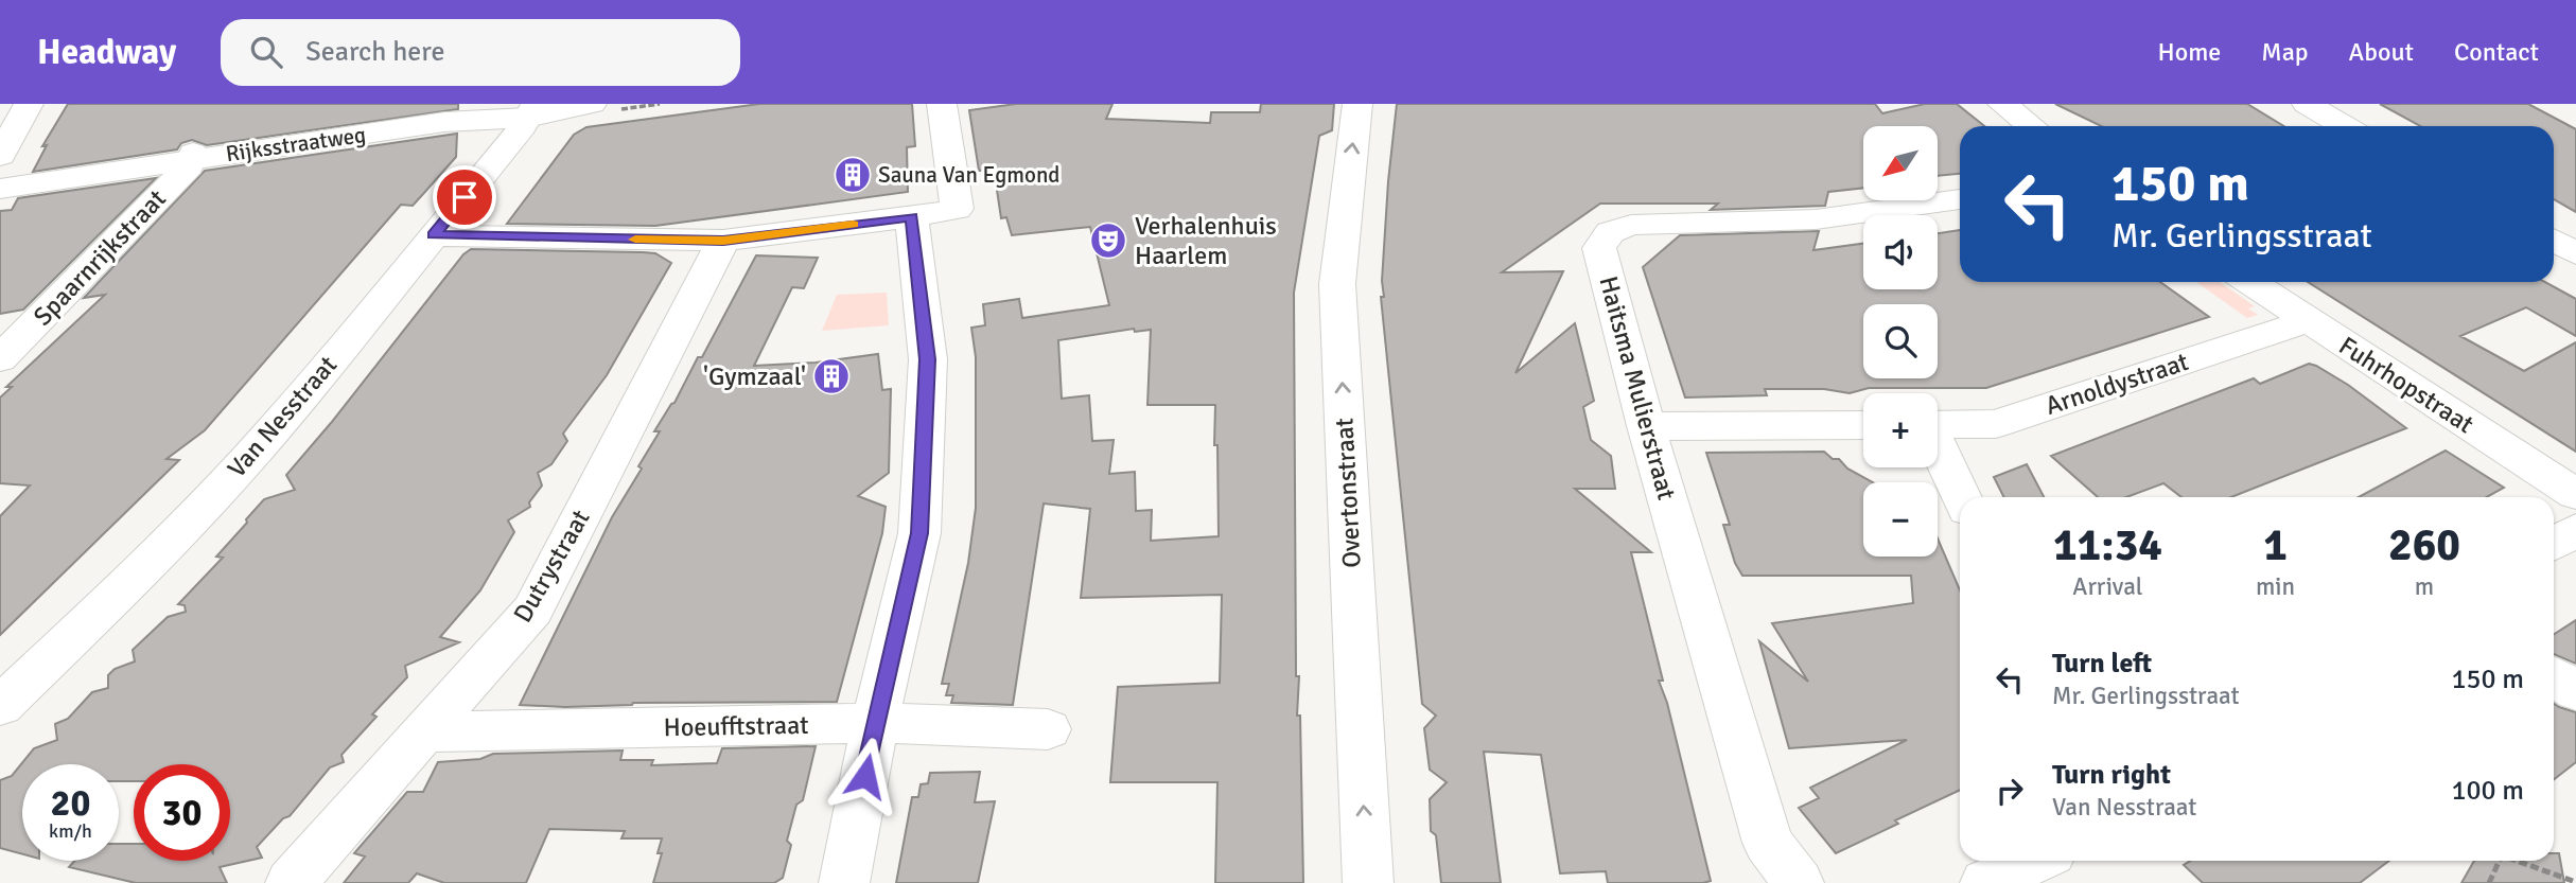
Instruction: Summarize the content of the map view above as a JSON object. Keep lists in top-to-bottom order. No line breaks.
{"streets":{"street":["Rijksstraatweg","Spaarnrijkstraat","Arnoldystraat","Fuhrhopstraat","Haitsma Mulierstraat","Van Nesstraat","Overtonstraat","Dutrystraat","Hoeufftstraat"]},"crossings":[["Rijksstraatweg","Spaarnrijkstraat"],["Rijksstraatweg","Van Nesstraat"],["Arnoldystraat","Fuhrhopstraat"],["Dutrystraat","Hoeufftstraat"]],"one_way":["Overtonstraat"],"places":{"building":["Sauna Van Egmond","'Gymzaal'"],"theatre":["Verhalenhuis Haarlem"]},"north":"bottom left","page":{"header":"Headway","search":"Search here","nav":["Home","Map","About","Contact"],"map_buttons":["+","−"],"turn":["150 m","Mr. Gerlingsstraat"],"eta":["11:34","Arrival","1","min","260","m"],"list":[{"name":"Turn left","note":"Mr. Gerlingsstraat","value":"150 m"},{"name":"Turn right","note":"Van Nesstraat","value":"100 m"}],"speed":"20 km/h","limit":"30"}}
